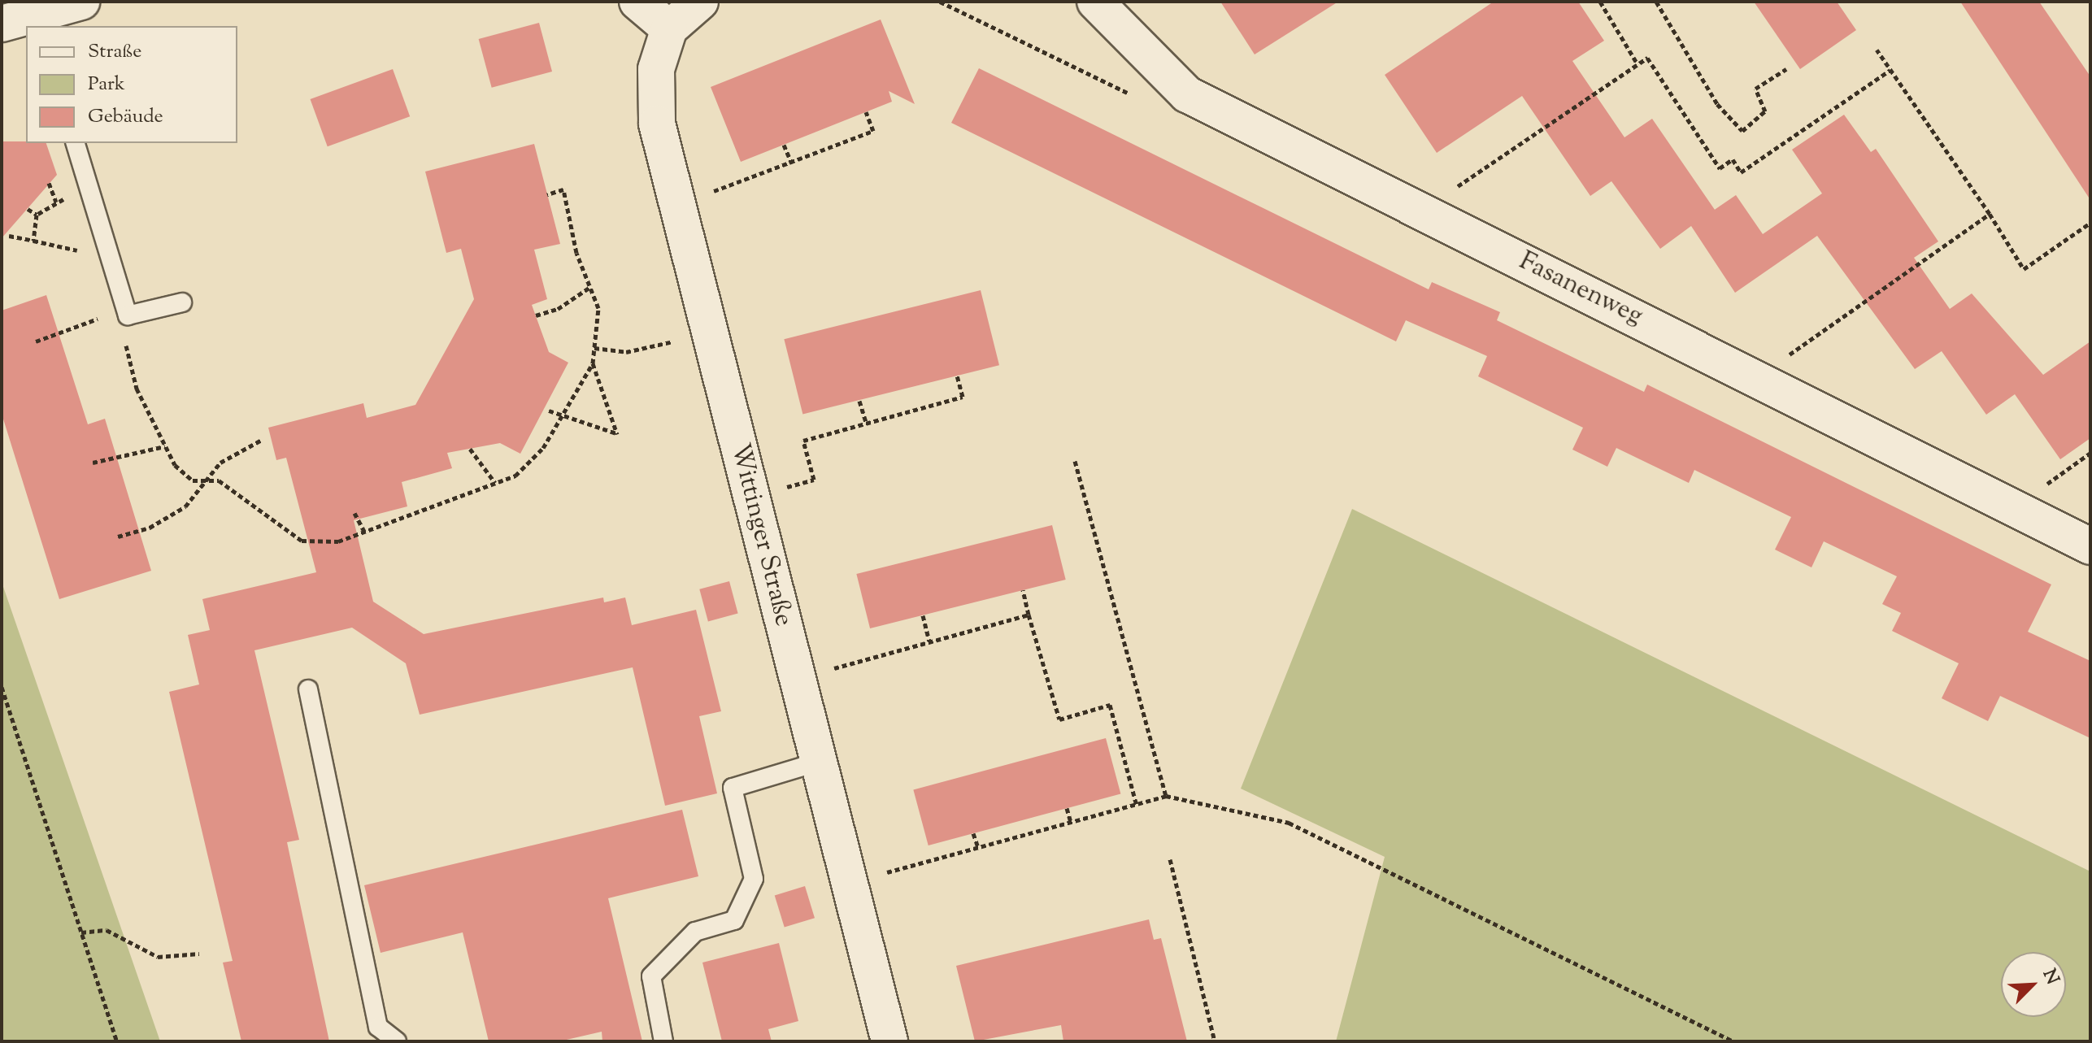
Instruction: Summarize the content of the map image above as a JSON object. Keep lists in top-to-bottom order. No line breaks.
{"streets":{"street":["Fasanenweg","Wittinger Straße"]},"legend":["Straße","Park","Gebäude"],"north":"top right"}
